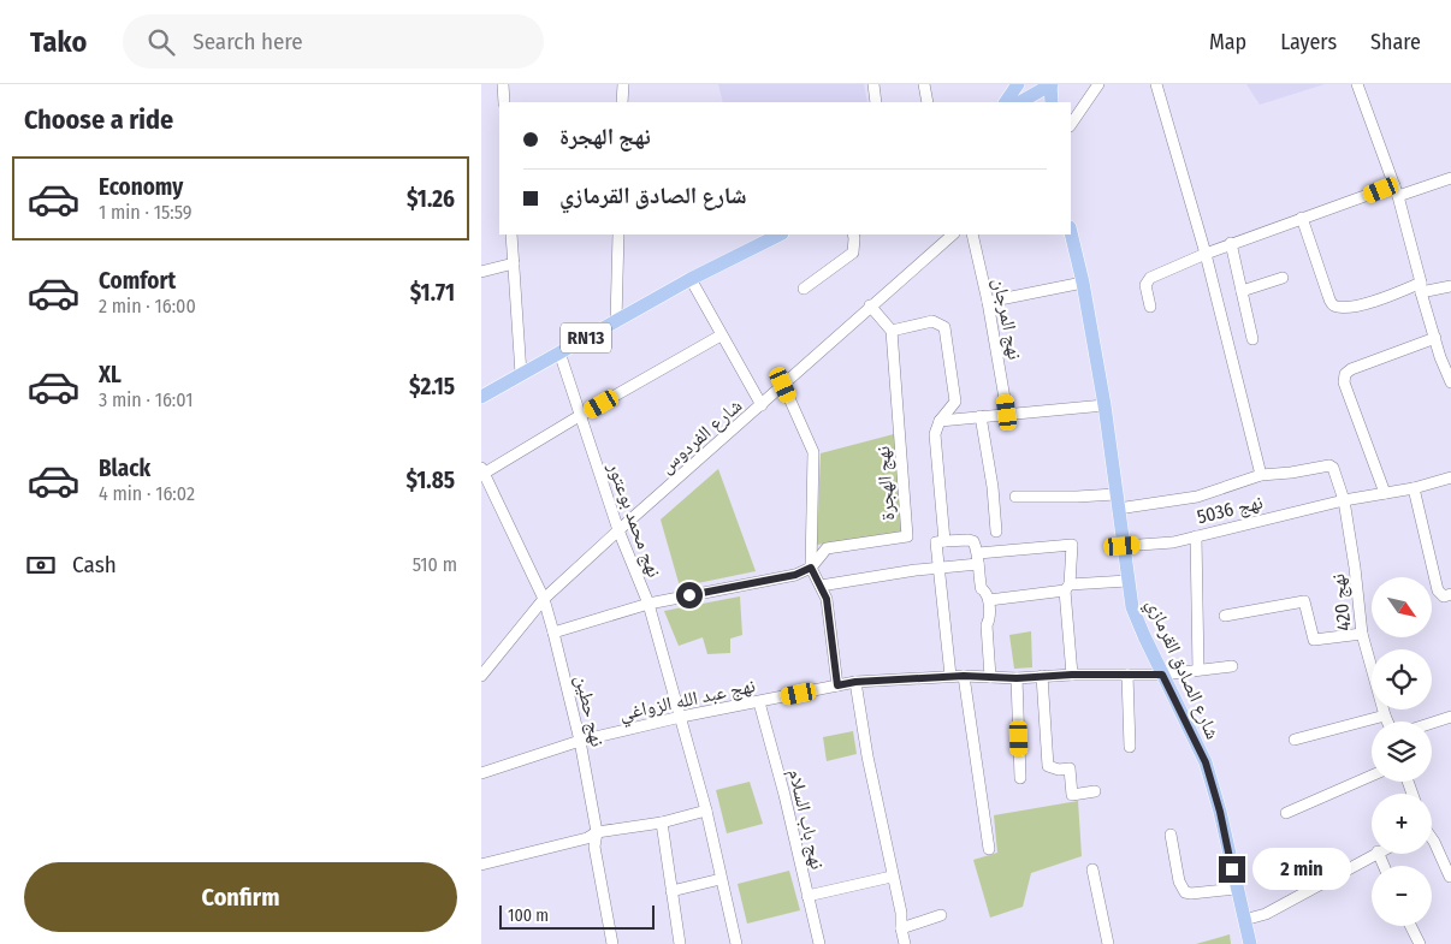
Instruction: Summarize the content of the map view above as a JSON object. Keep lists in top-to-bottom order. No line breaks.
{"streets":{"main road":["RN13","شارع الصادق القرمازي"],"street":["نهج المرجان","شارع الفردوس","نهج الهجرة","نهج 5036","نهج محمد بوعتور","نهج 420","نهج عبد الله الزواغي","نهج حطين","نهج باب السلام"]},"crossings":[["RN13","نهج محمد بوعتور"],["شارع الفردوس","نهج محمد بوعتور"],["شارع الفردوس","نهج حطين"],["نهج الهجرة","نهج محمد بوعتور"],["نهج الهجرة","نهج حطين"],["نهج 5036","نهج 420"],["نهج 5036","شارع الصادق القرمازي"],["نهج محمد بوعتور","نهج عبد الله الزواغي"],["شارع الصادق القرمازي","نهج عبد الله الزواغي"],["نهج عبد الله الزواغي","نهج حطين"],["نهج عبد الله الزواغي","نهج باب السلام"]],"scale_bar":"100 m","north":"bottom right","page":{"header":"Tako","search":"Search here","nav":["Map","Layers","Share"],"heading":"Choose a ride","banner":["نهج الهجرة","شارع الصادق القرمازي"],"list":[{"name":"Economy","note":"1 min · 15:59","value":"$1.26"},{"name":"Comfort","note":"2 min · 16:00","value":"$1.71"},{"name":"XL","note":"3 min · 16:01","value":"$2.15"},{"name":"Black","note":"4 min · 16:02","value":"$1.85"}],"pay":["Cash","510 m"],"map_buttons":["+","−"],"bubble":"2 min","buttons":"Confirm","scale":"100 m"}}
